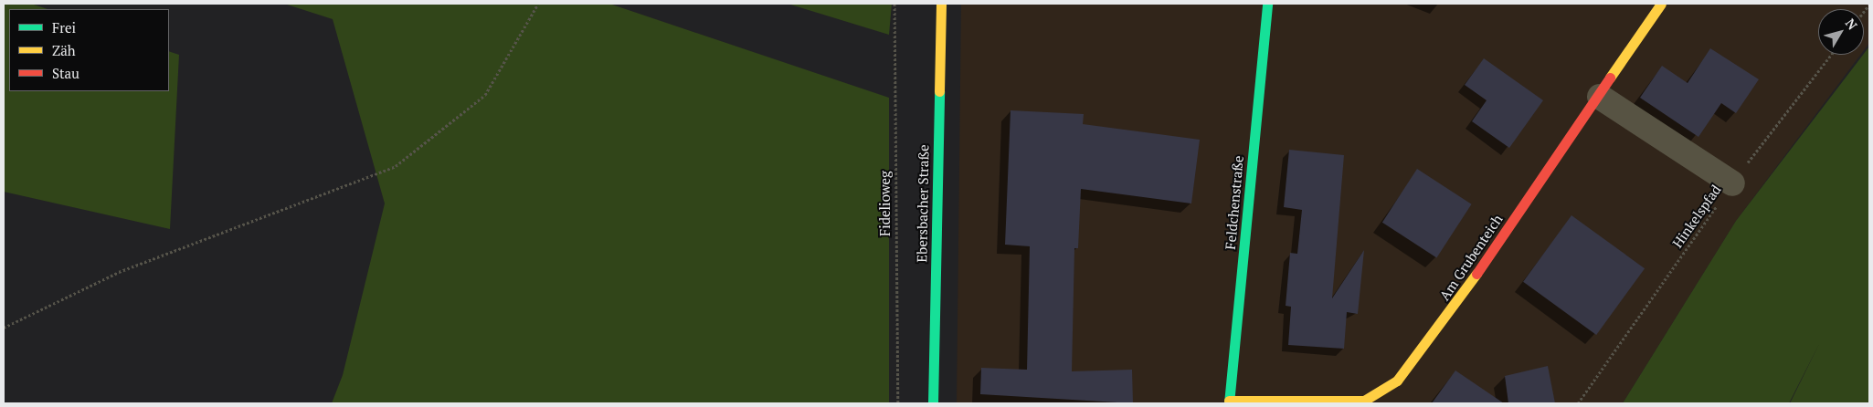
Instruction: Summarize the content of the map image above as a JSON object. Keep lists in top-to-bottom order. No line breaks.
{"streets":{"street":["Feldchenstraße","Ebersbacher Straße","Am Grubenteich"],"path":["Fidelioweg","Hinkelspfad"]},"crossings":[["Feldchenstraße","Am Grubenteich"]],"legend":["Frei","Zäh","Stau"],"north":"top right"}
